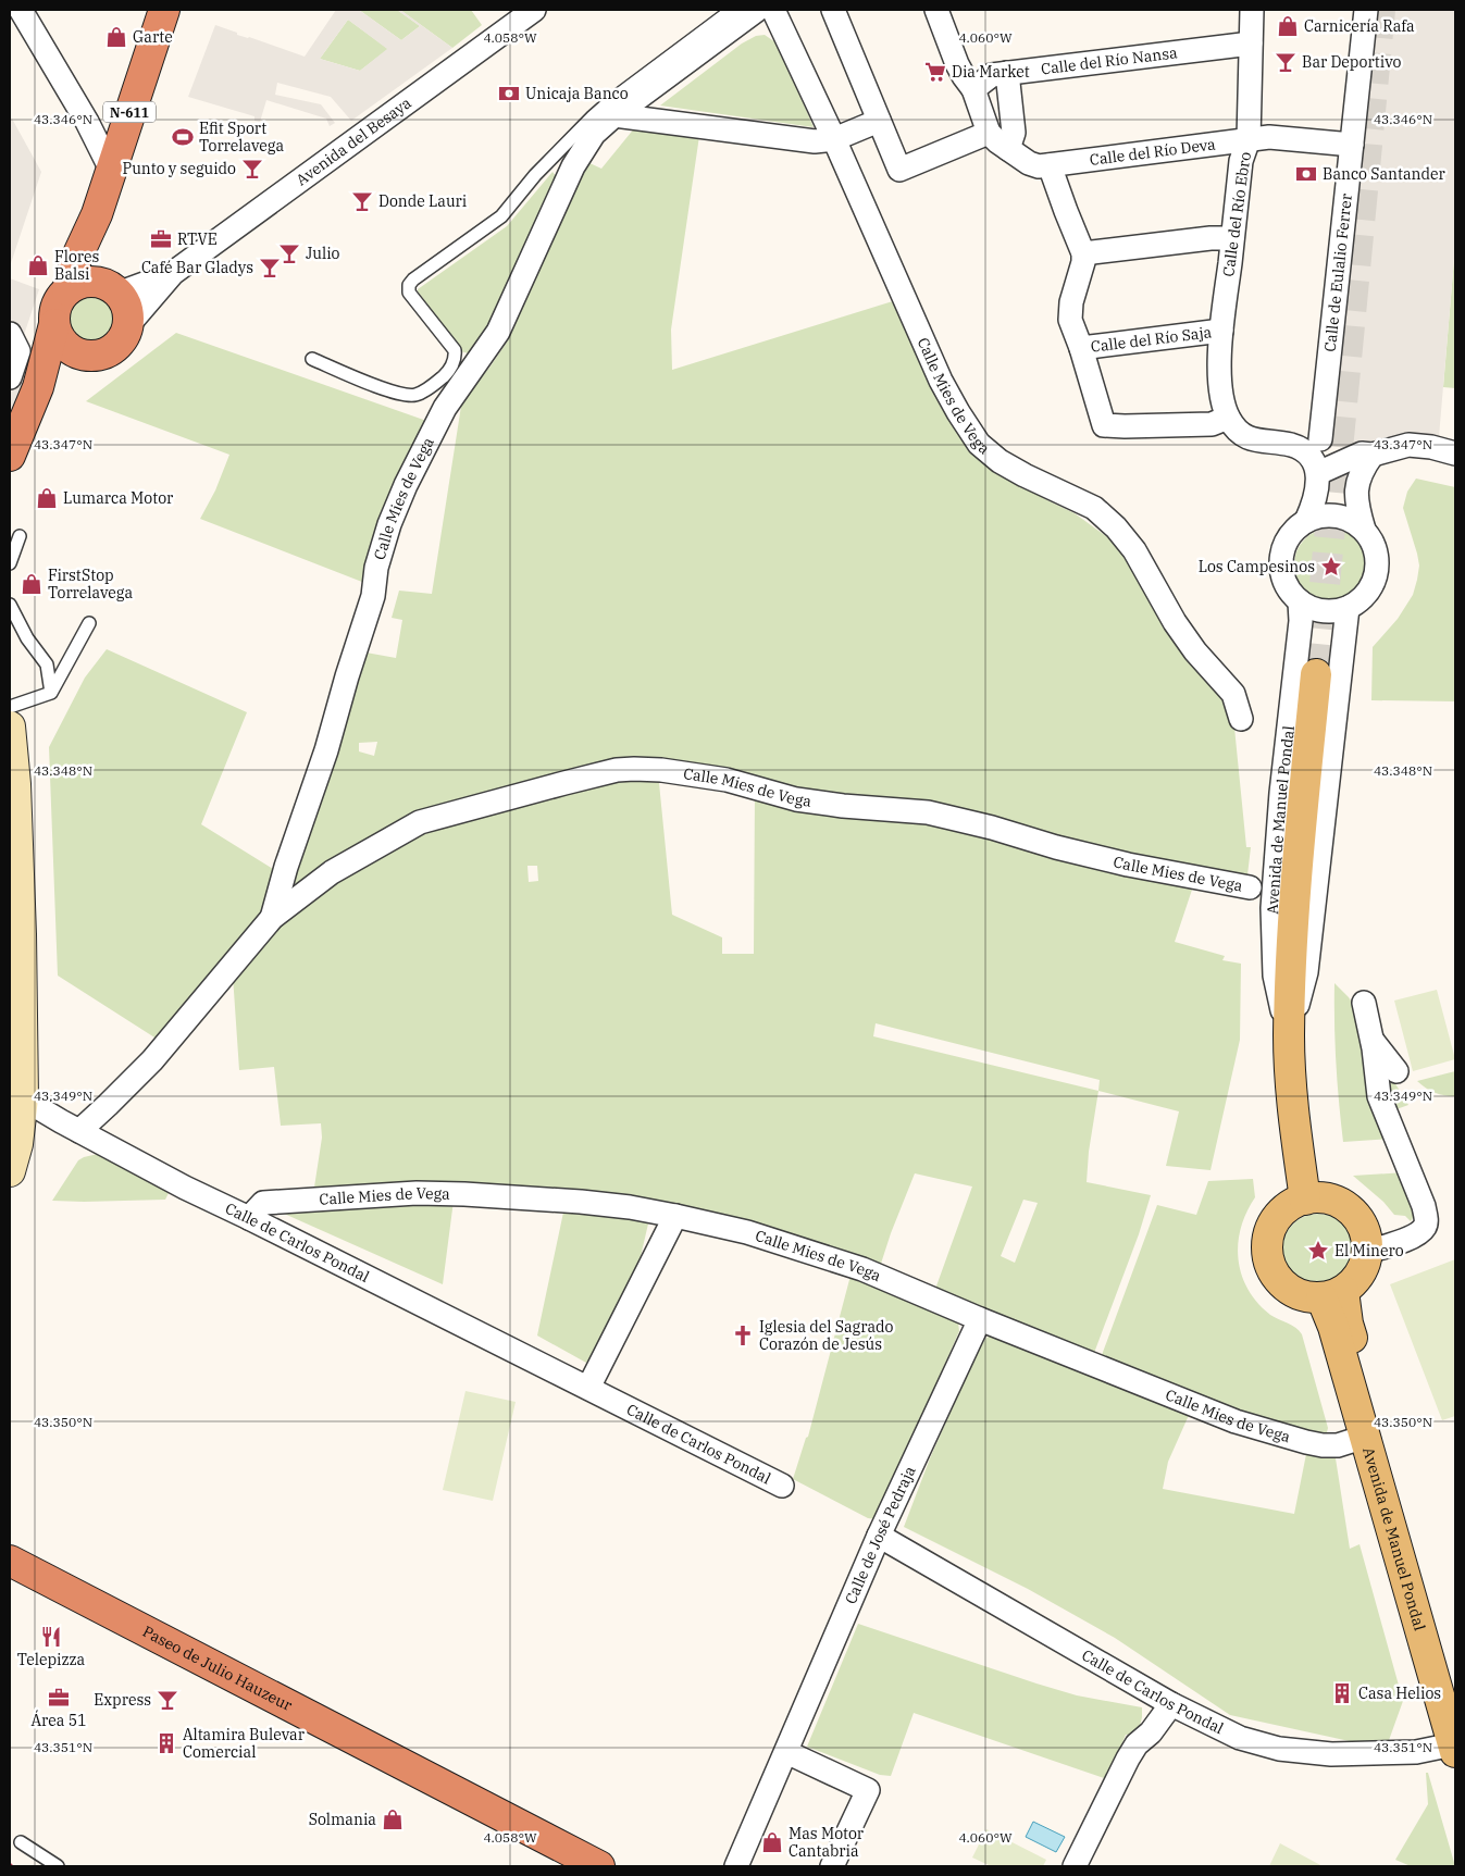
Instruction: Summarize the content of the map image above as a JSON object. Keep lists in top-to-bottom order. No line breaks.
{"streets":{"highway":["N-611","Paseo de Julio Hauzeur"],"main road":["Avenida de Manuel Pondal"],"street":["Calle del Río Nansa","Avenida del Besaya","Calle del Río Deva","Calle del Río Ebro","Calle de Eulalio Ferrer","Calle del Río Saja","Calle Mies de Vega","Calle de Carlos Pondal","Calle de José Pedraja"]},"crossings":[["Calle del Río Nansa","Calle del Río Ebro"],["N-611","Avenida del Besaya"],["Calle del Río Deva","Calle del Río Ebro"],["Calle del Río Deva","Calle de Eulalio Ferrer"],["Calle del Río Ebro","Calle del Río Saja"],["Calle Mies de Vega","Avenida de Manuel Pondal"],["Calle Mies de Vega","Calle de Carlos Pondal"],["Calle Mies de Vega","Calle de José Pedraja"],["Avenida de Manuel Pondal","Calle de Carlos Pondal"],["Calle de Carlos Pondal","Calle de José Pedraja"]],"places":{"shop":["Carnicería Rafa","Garte","Flores Balsi","Lumarca Motor","FirstStop Torrelavega","Solmania","Mas Motor Cantabria"],"bar":["Bar Deportivo","Punto y seguido","Donde Lauri","Julio","Café Bar Gladys","Express"],"supermarket":["Dia Market"],"bank":["Unicaja Banco","Banco Santander"],"sports":["Efit Sport Torrelavega"],"office":["RTVE","Área 51"],"place":["Los Campesinos","El Minero"],"church":["Iglesia del Sagrado Corazón de Jesús"],"restaurant":["Telepizza"],"building":["Casa Helios","Altamira Bulevar Comercial"]},"coordinates":["4.058°W","4.060°W","43.346°N","43.347°N","43.348°N","43.349°N","43.350°N","43.351°N"]}
